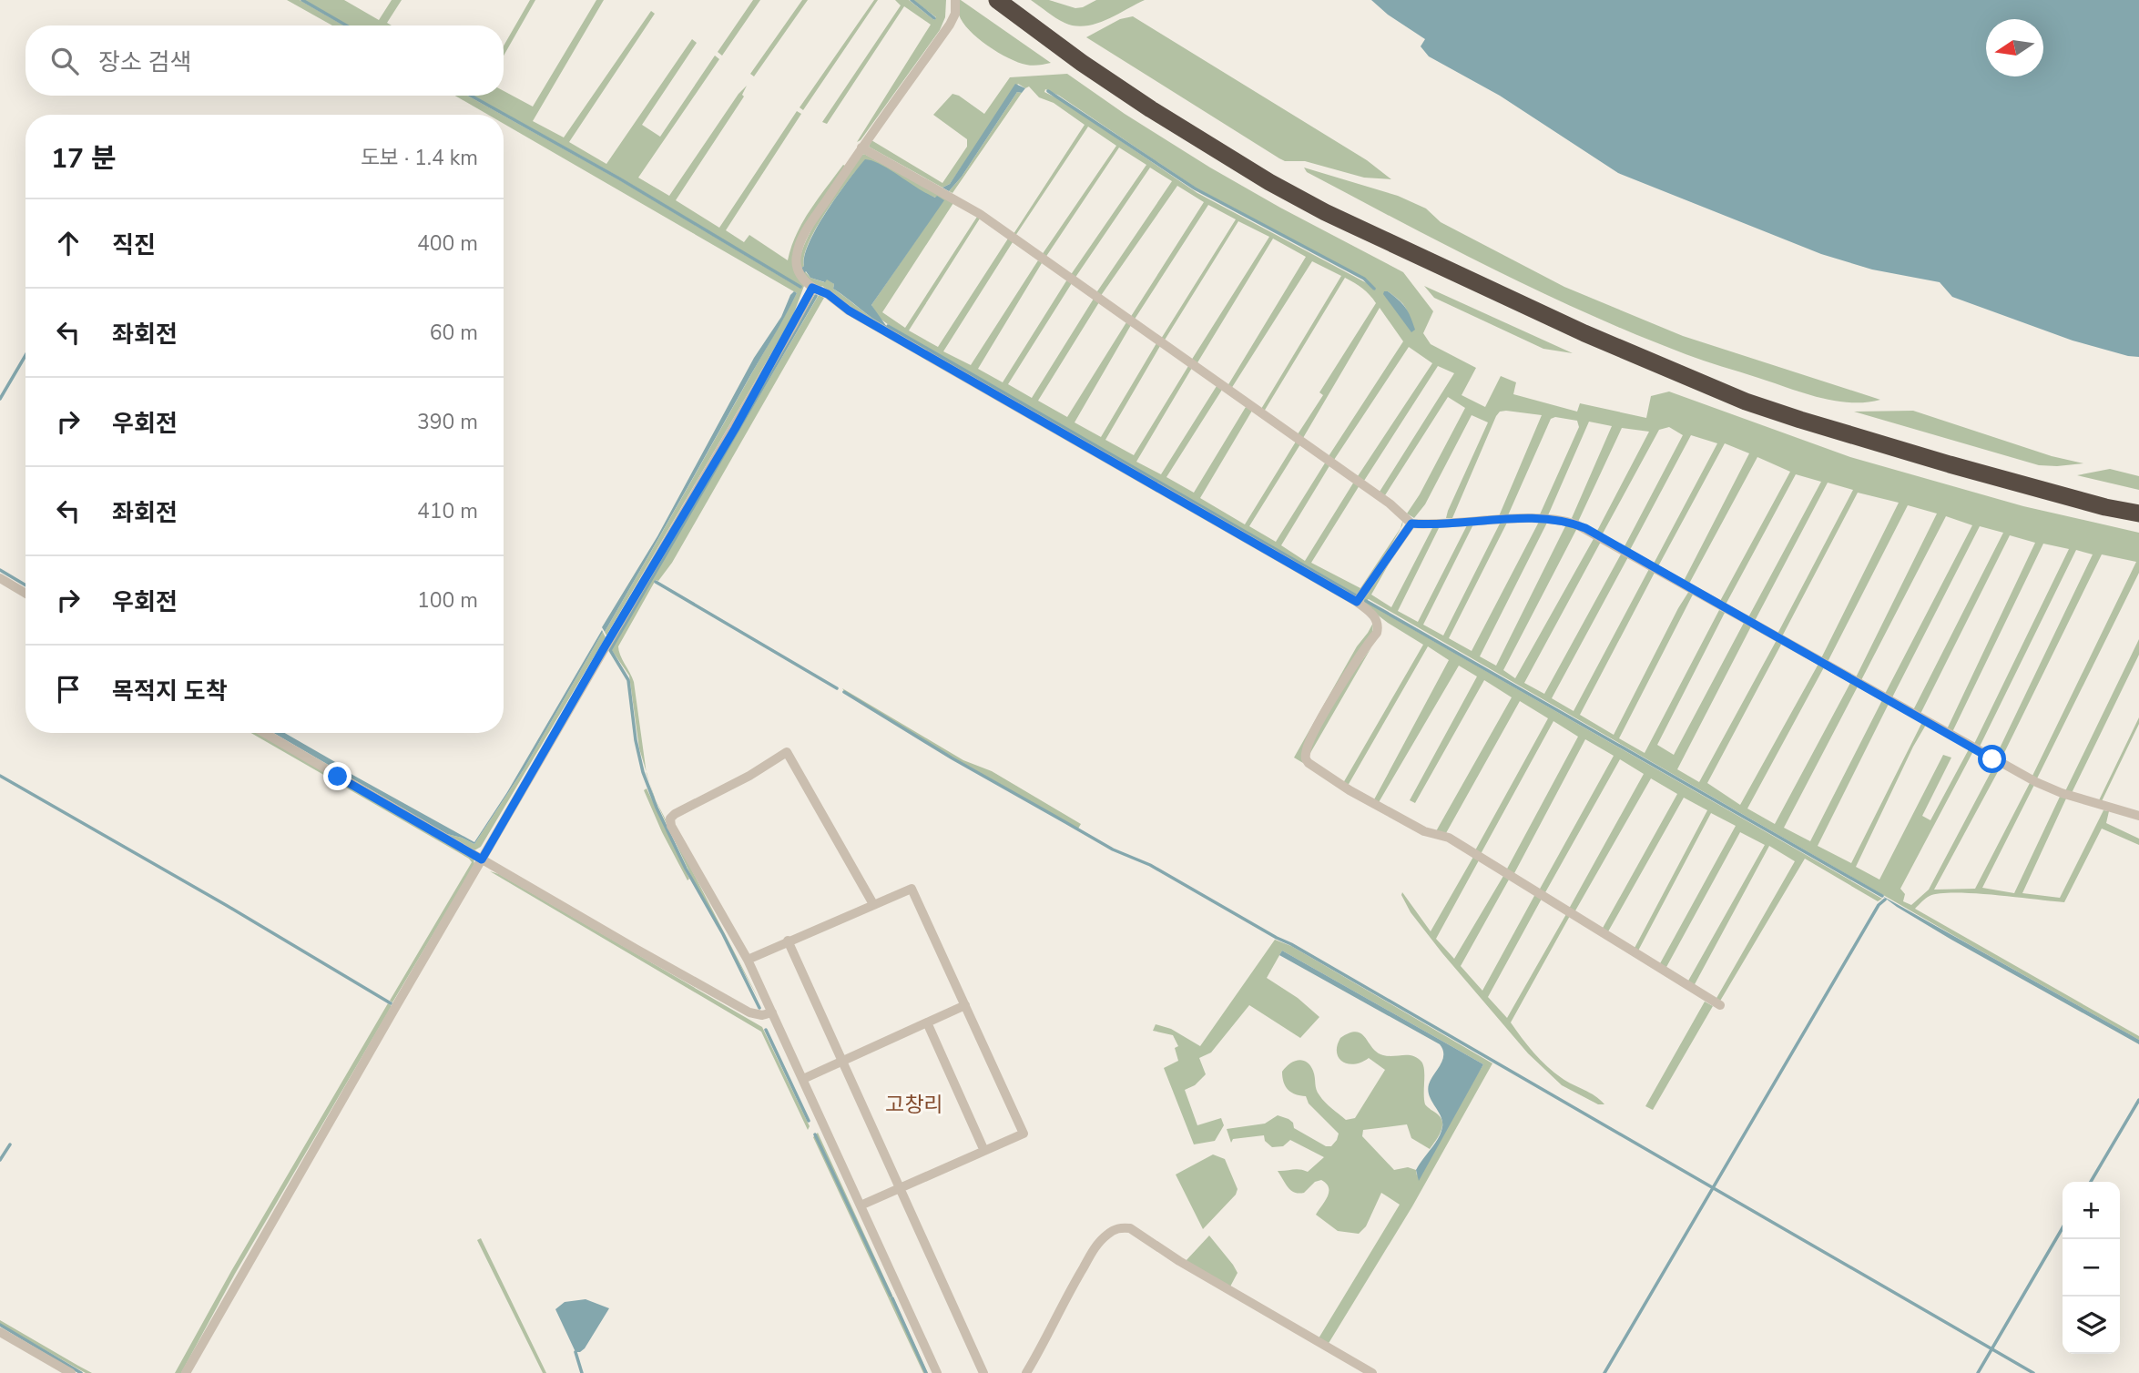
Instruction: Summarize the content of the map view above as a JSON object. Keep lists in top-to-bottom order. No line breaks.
{"districts":["고창리"],"north":"left","page":{"search":"장소 검색","heading":["17 분","도보 · 1.4 km"],"list":[["직진","400 m"],["좌회전","60 m"],["우회전","390 m"],["좌회전","410 m"],["우회전","100 m"],"목적지 도착"],"map_buttons":["+","−"]}}
